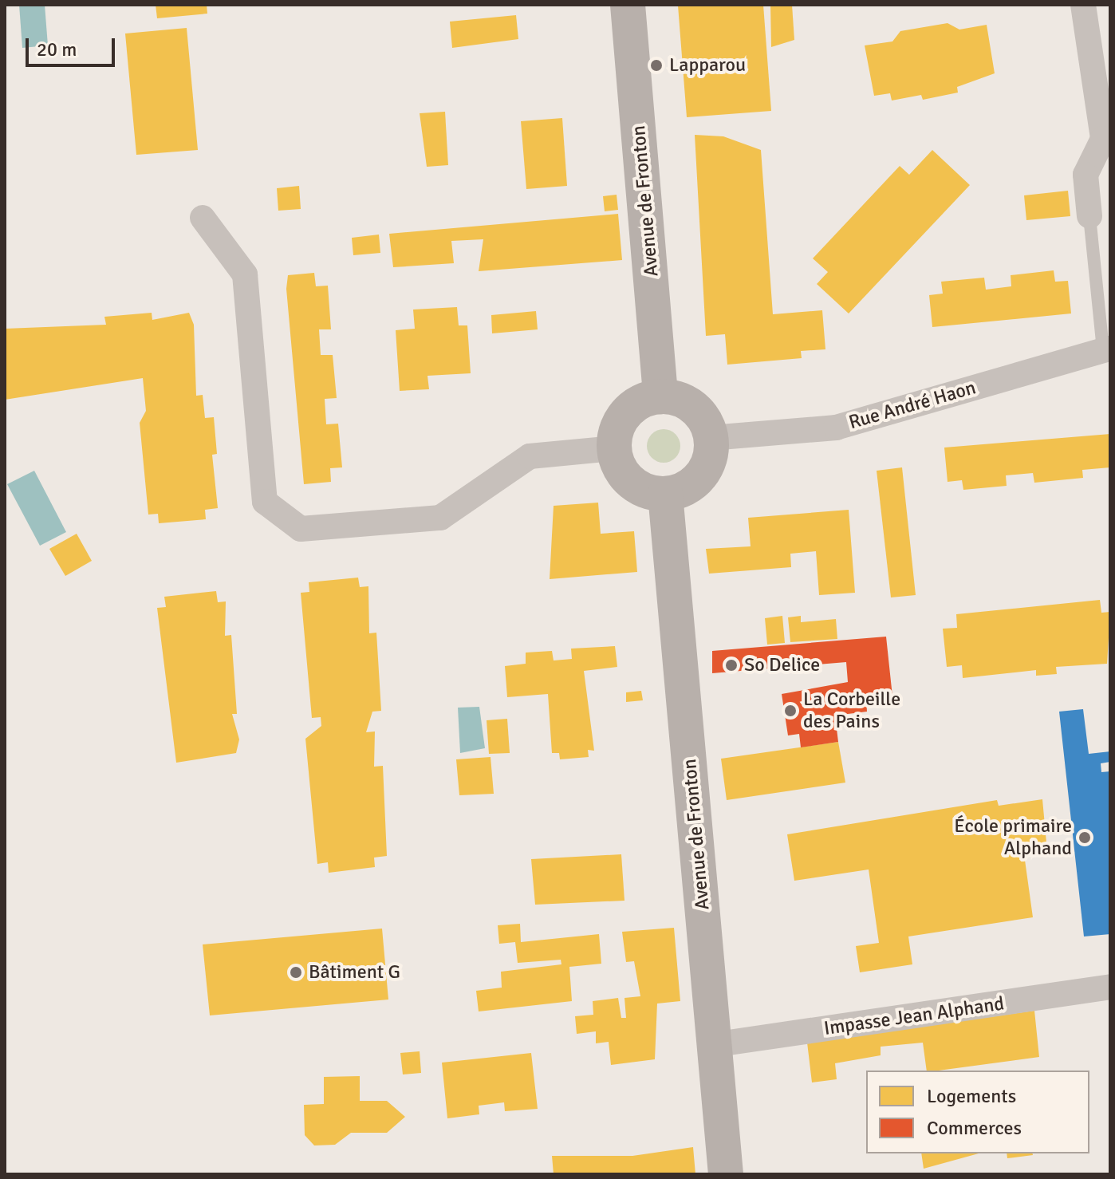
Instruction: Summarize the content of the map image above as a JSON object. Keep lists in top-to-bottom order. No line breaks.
{"streets":{"main road":["Avenue de Fronton"],"street":["Rue André Haon","Impasse Jean Alphand"]},"crossings":[["Avenue de Fronton","Rue André Haon"],["Avenue de Fronton","Impasse Jean Alphand"]],"places":["Lapparou","So Delice","La Corbeille des Pains","École primaire Alphand","Bâtiment G"],"legend":["Logements","Commerces"],"scale_bar":"20 m"}
